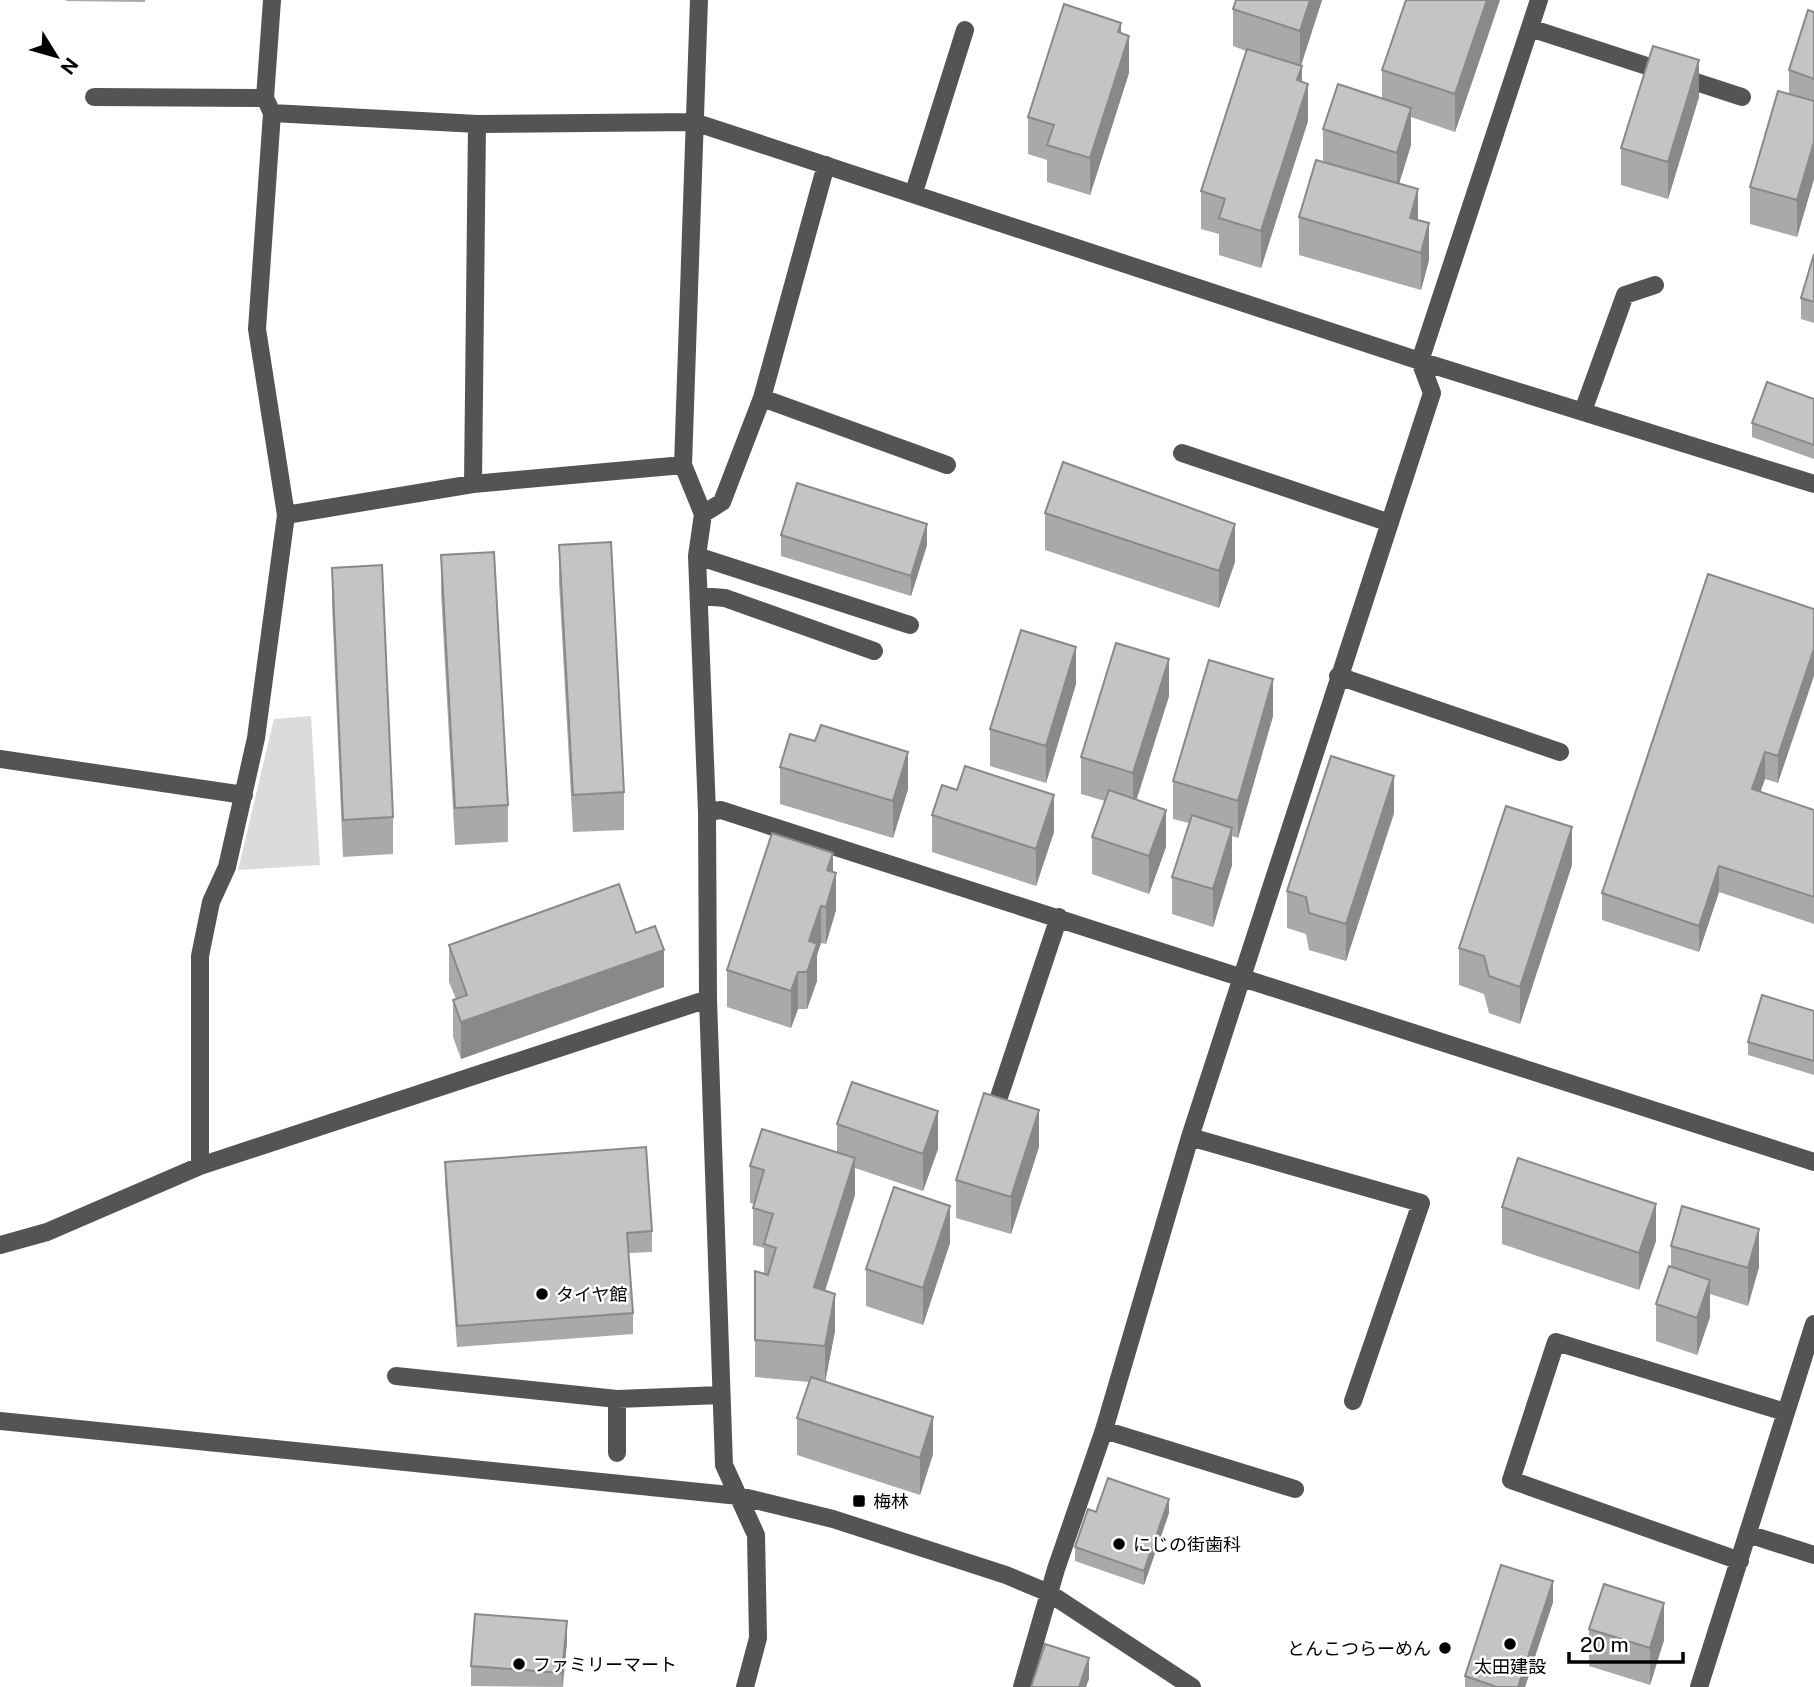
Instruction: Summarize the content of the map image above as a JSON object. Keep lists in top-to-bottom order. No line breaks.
{"places":{"other":["タイヤ館","にじの街歯科","太田建設","とんこつらーめん","ファミリーマート"],"transit":["梅林"]},"scale_bar":"20 m","north":"bottom right"}
